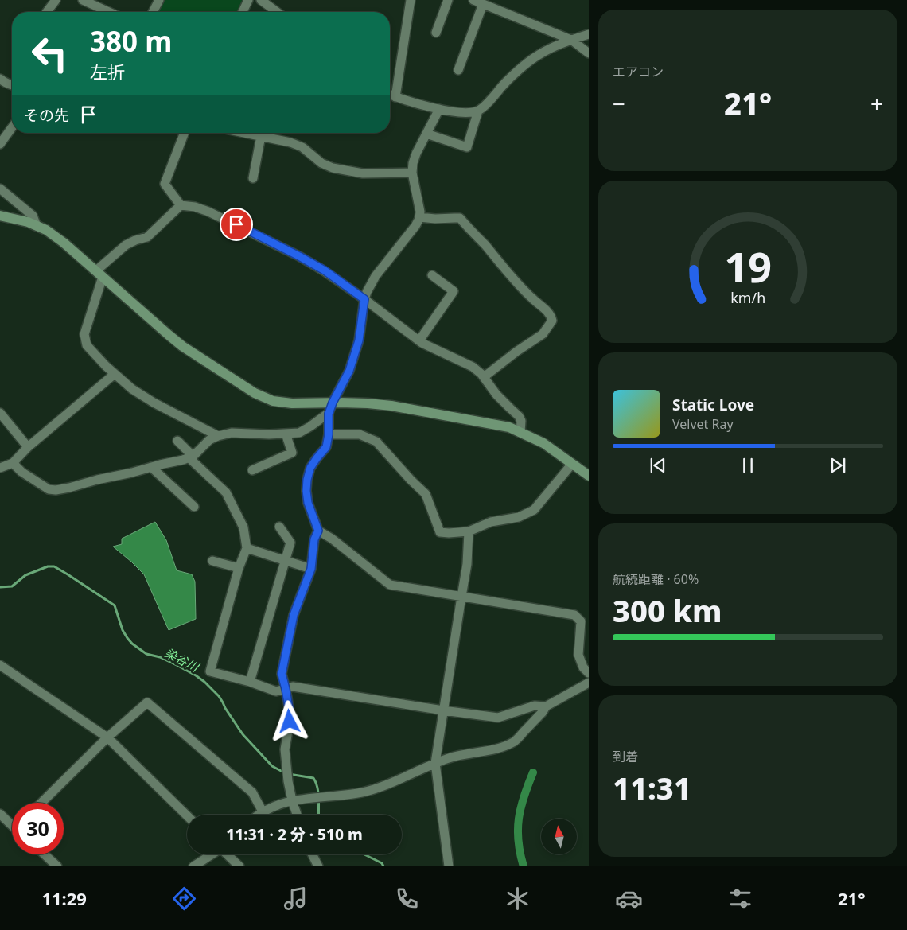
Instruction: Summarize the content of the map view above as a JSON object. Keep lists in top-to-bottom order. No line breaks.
{"water":["染谷川"],"north":"top","page":{"tile":["エアコン",["航続距離 · 60%","300 km"],["到着","11:31"]],"turn":["380 m","左折"],"heat":["−","21°","+"],"then":"その先","song":["Static Love","Velvet Ray"],"limit":"30","trip":"11:31 · 2 分 · 510 m","tabs":["11:29","21°"],"gauge":["19","km/h"]}}
